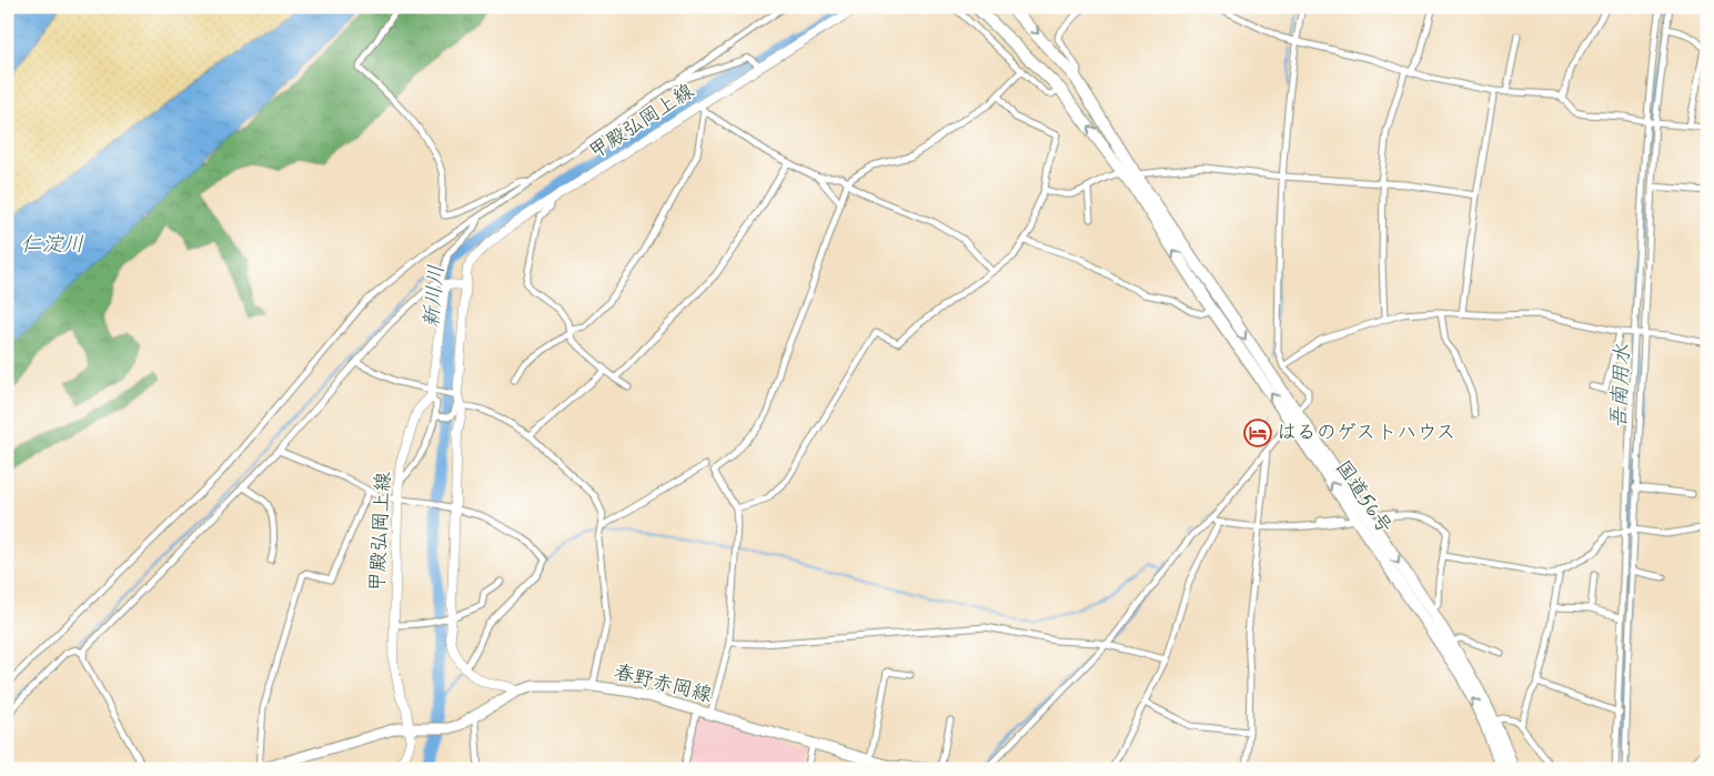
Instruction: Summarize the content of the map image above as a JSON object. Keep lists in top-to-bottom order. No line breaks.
{"streets":{"highway":["国道56号"],"main road":["甲殿弘岡上線","春野赤岡線"]},"crossings":[["甲殿弘岡上線","春野赤岡線"]],"water":["仁淀川","新川川","吾南用水"],"places":{"hotel":["はるのゲストハウス"]}}
